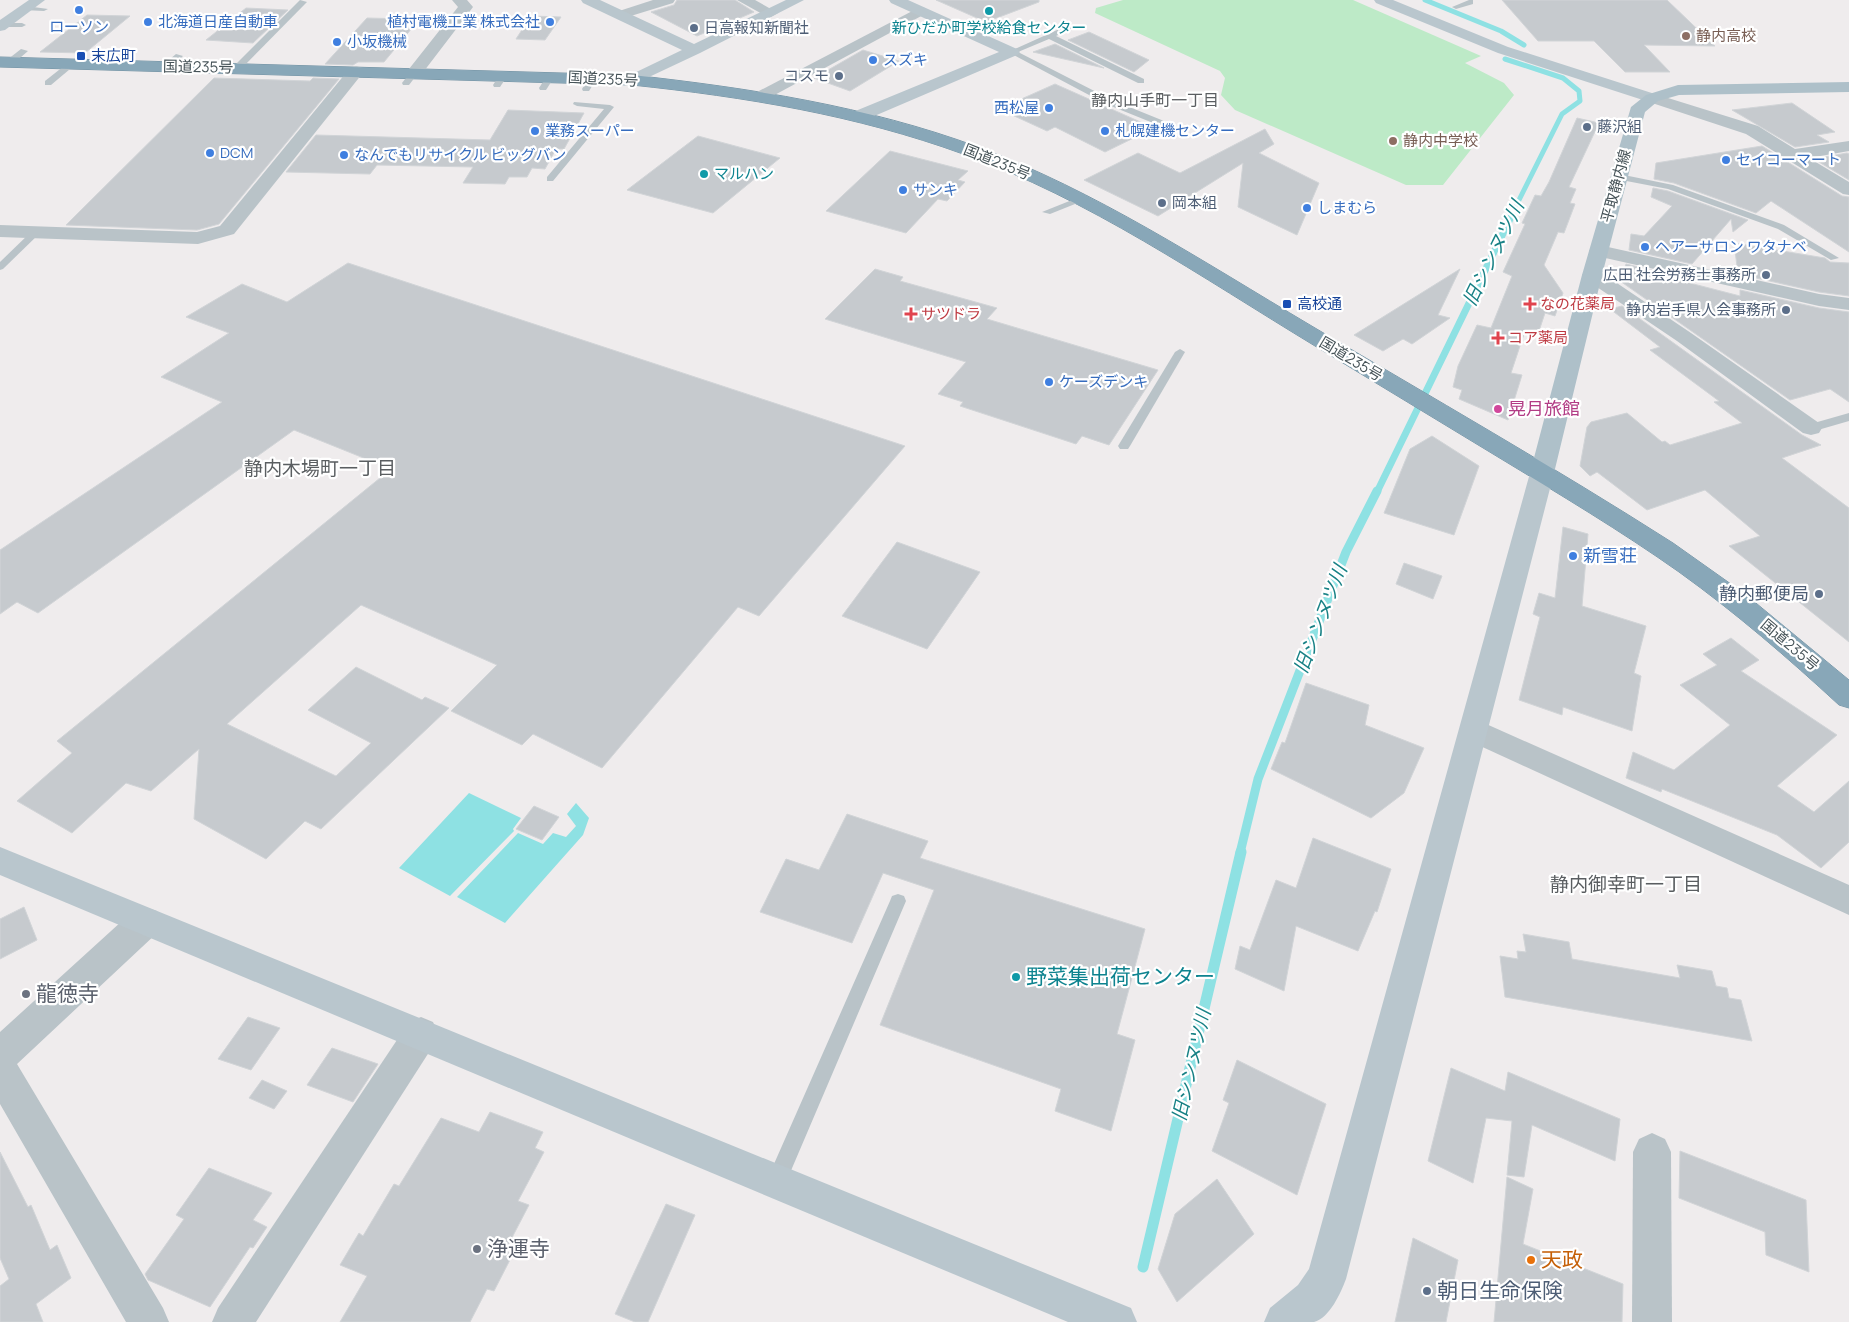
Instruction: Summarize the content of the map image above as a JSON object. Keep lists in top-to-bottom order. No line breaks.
{"streets":{"highway":["国道235号"],"main road":["平取静内線"]},"crossings":[["国道235号","平取静内線"]],"districts":["静内山手町一丁目","静内木場町一丁目","静内御幸町一丁目"],"water":["旧シンヌツ川"],"places":{"other":["ローソン","新ひだか町学校給食センター","北海道日産自動車","植村電機工業 株式会社","日高報知新聞社","静内高校","小坂機械","スズキ","コスモ","西松屋","藤沢組","業務スーパー","札幌建機センター","静内中学校","DCM","なんでもリサイクル ビッグバン","セイコーマート","マルハン","サンキ","岡本組","しまむら","ヘアーサロン ワタナベ","広田 社会労務士事務所","静内岩手県人会事務所","ケーズデンキ","晃月旅館","新雪荘","静内郵便局","野菜集出荷センター","龍徳寺","浄運寺","天政","朝日生命保険"],"transit":["末広町","高校通"],"health":["なの花薬局","サツドラ","コア薬局"]}}
